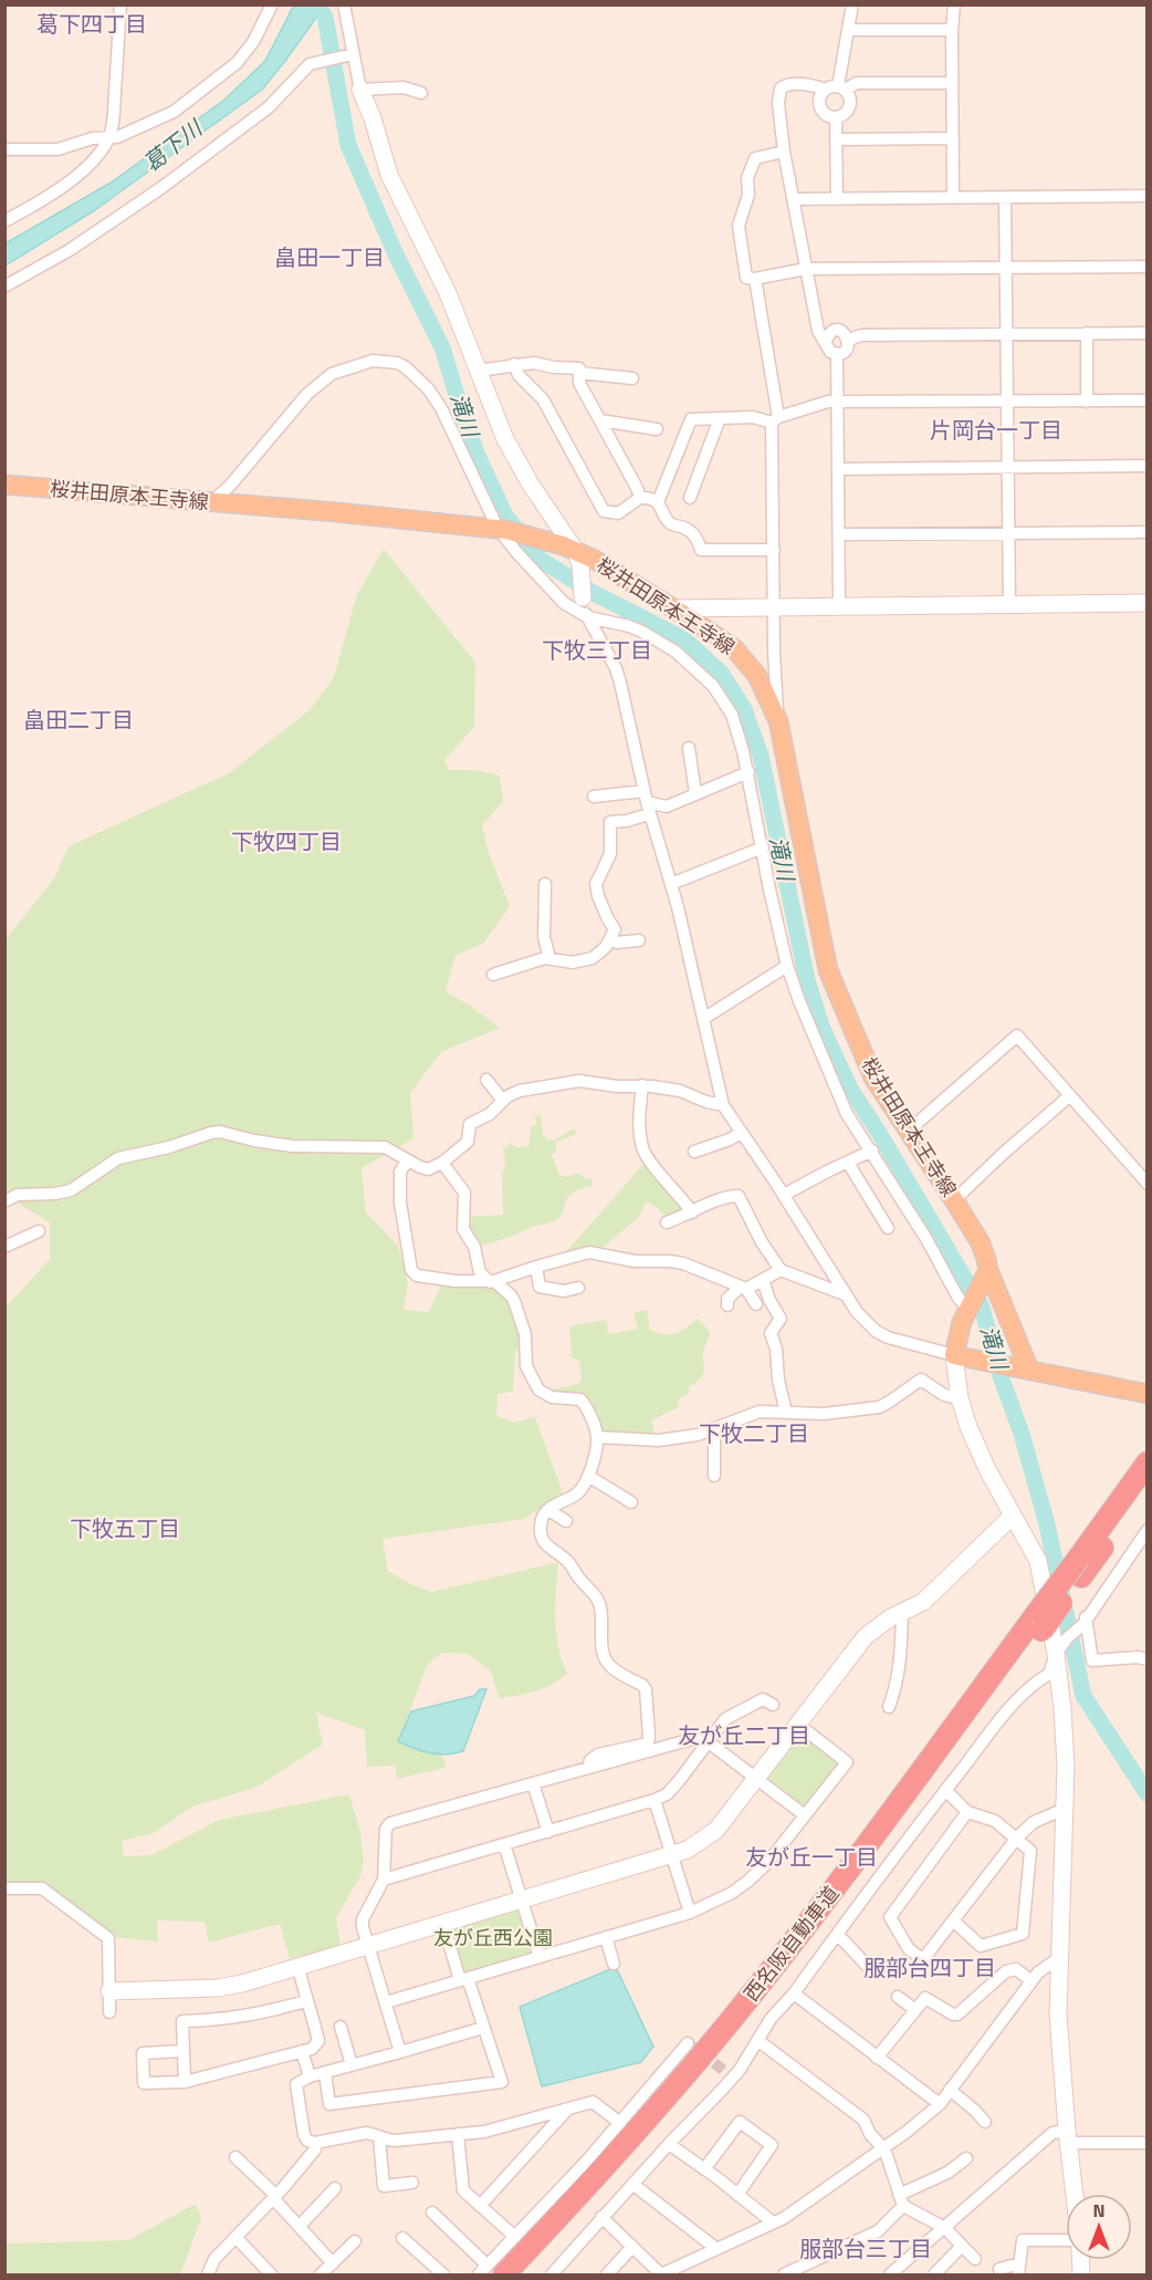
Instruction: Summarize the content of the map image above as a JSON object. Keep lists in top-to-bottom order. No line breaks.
{"streets":{"highway":["西名阪自動車道"],"main road":["桜井田原本王寺線"]},"districts":["葛下四丁目","畠田一丁目","片岡台一丁目","下牧三丁目","畠田二丁目","下牧四丁目","下牧二丁目","下牧五丁目","友が丘二丁目","友が丘一丁目","服部台四丁目","服部台三丁目"],"water":["葛下川","滝川"],"parks":["友が丘西公園"],"north":"top"}
